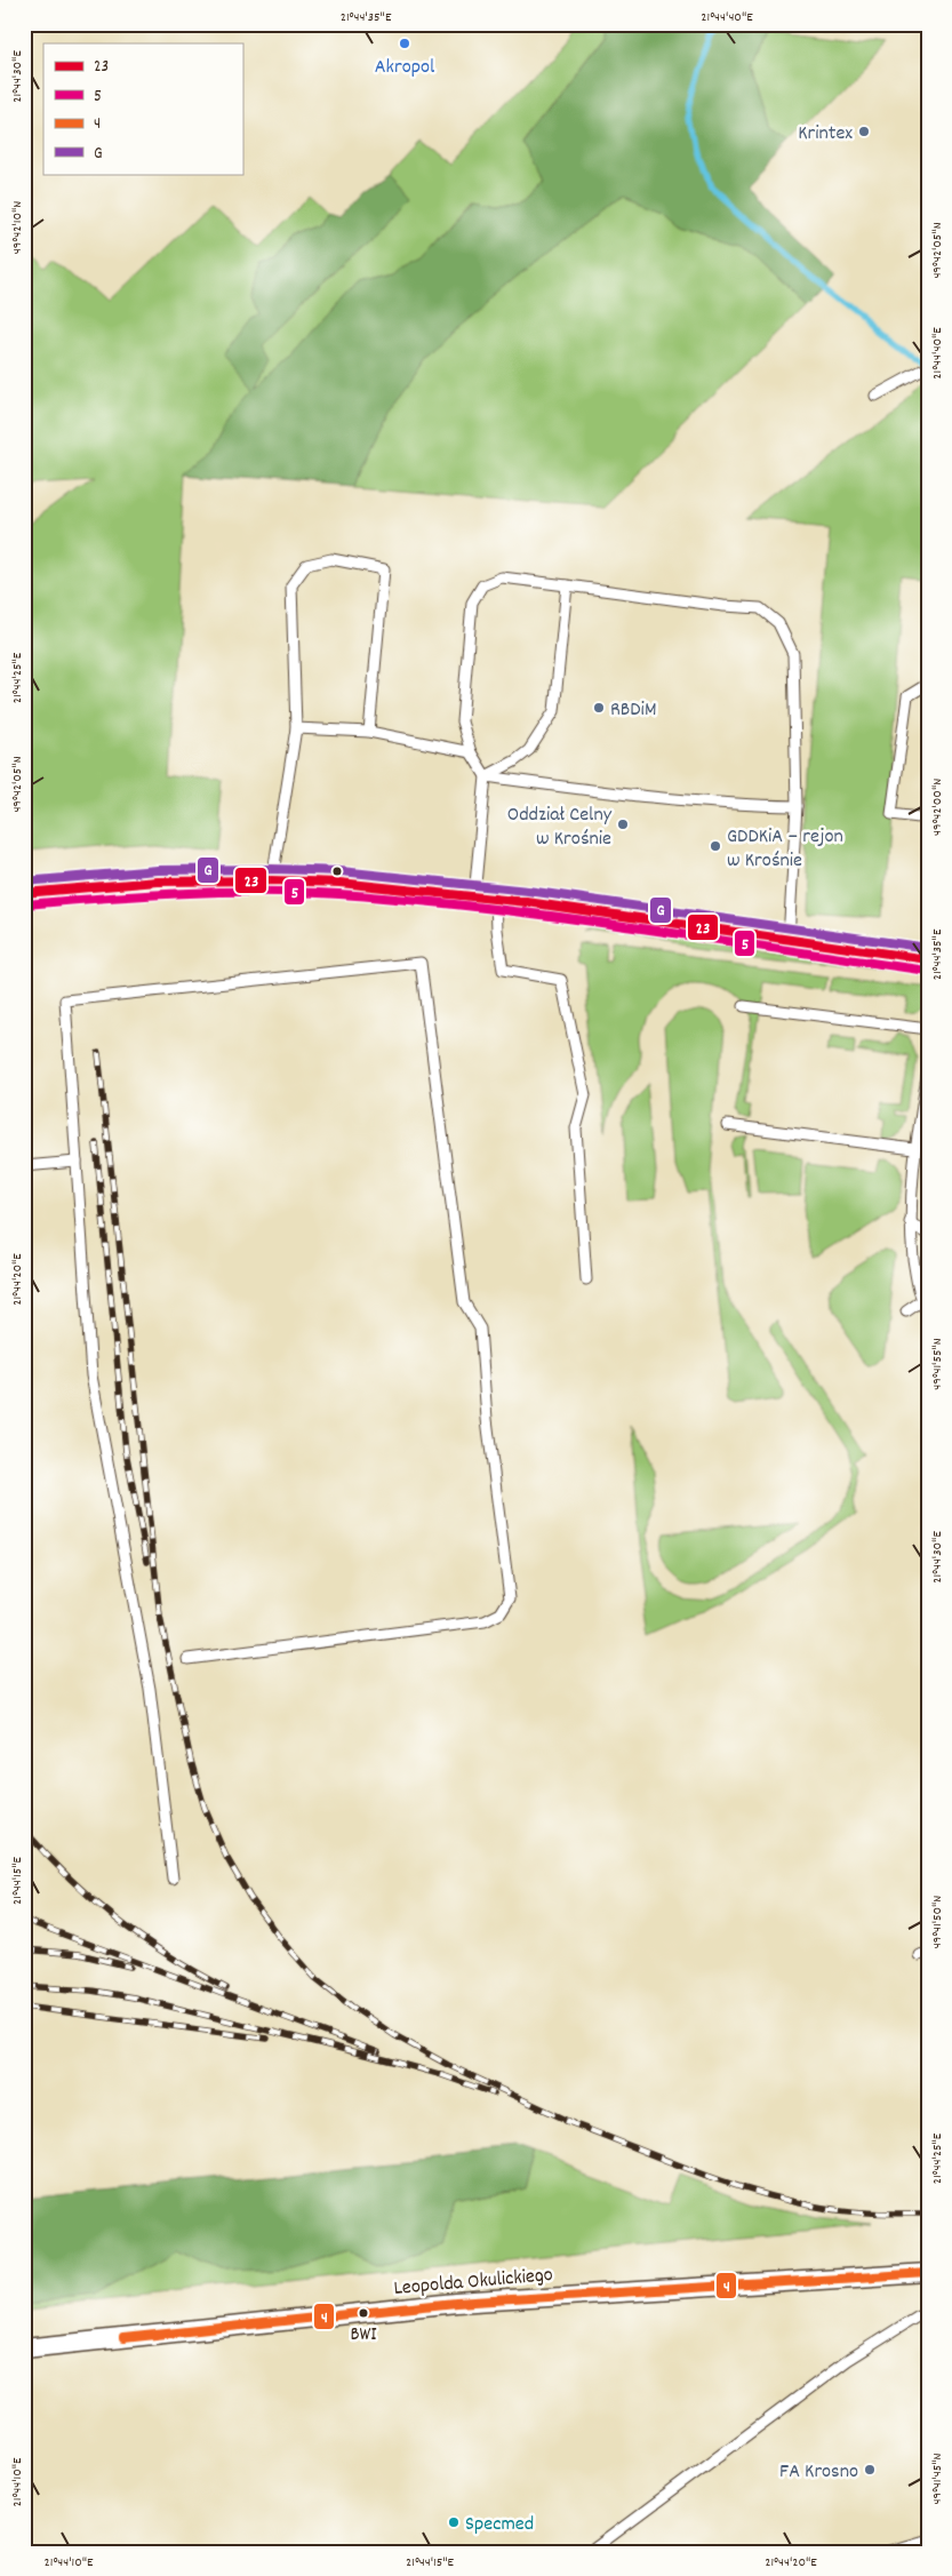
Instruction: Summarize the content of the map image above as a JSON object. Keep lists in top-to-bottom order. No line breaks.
{"streets":{"street":["Leopolda Okulickiego"]},"places":["Akropol","Krintex","RBDiM","Oddział Celny w Krośnie","GDDKiA – rejon w Krośnie","BWI","FA Krosno","Specmed"],"lines":["transit line G","transit line 23","transit line 5","transit line 4"],"legend":["23","5","4","G"],"coordinates":["21°44'35\"E","21°44'40\"E","21°44'30\"E","49°42'10\"N","49°42'05\"N","21°44'25\"E","49°42'00\"N","21°44'20\"E","49°41'55\"N","21°44'15\"E","49°41'50\"N","49°41'45\"N","21°44'10\"E"]}
